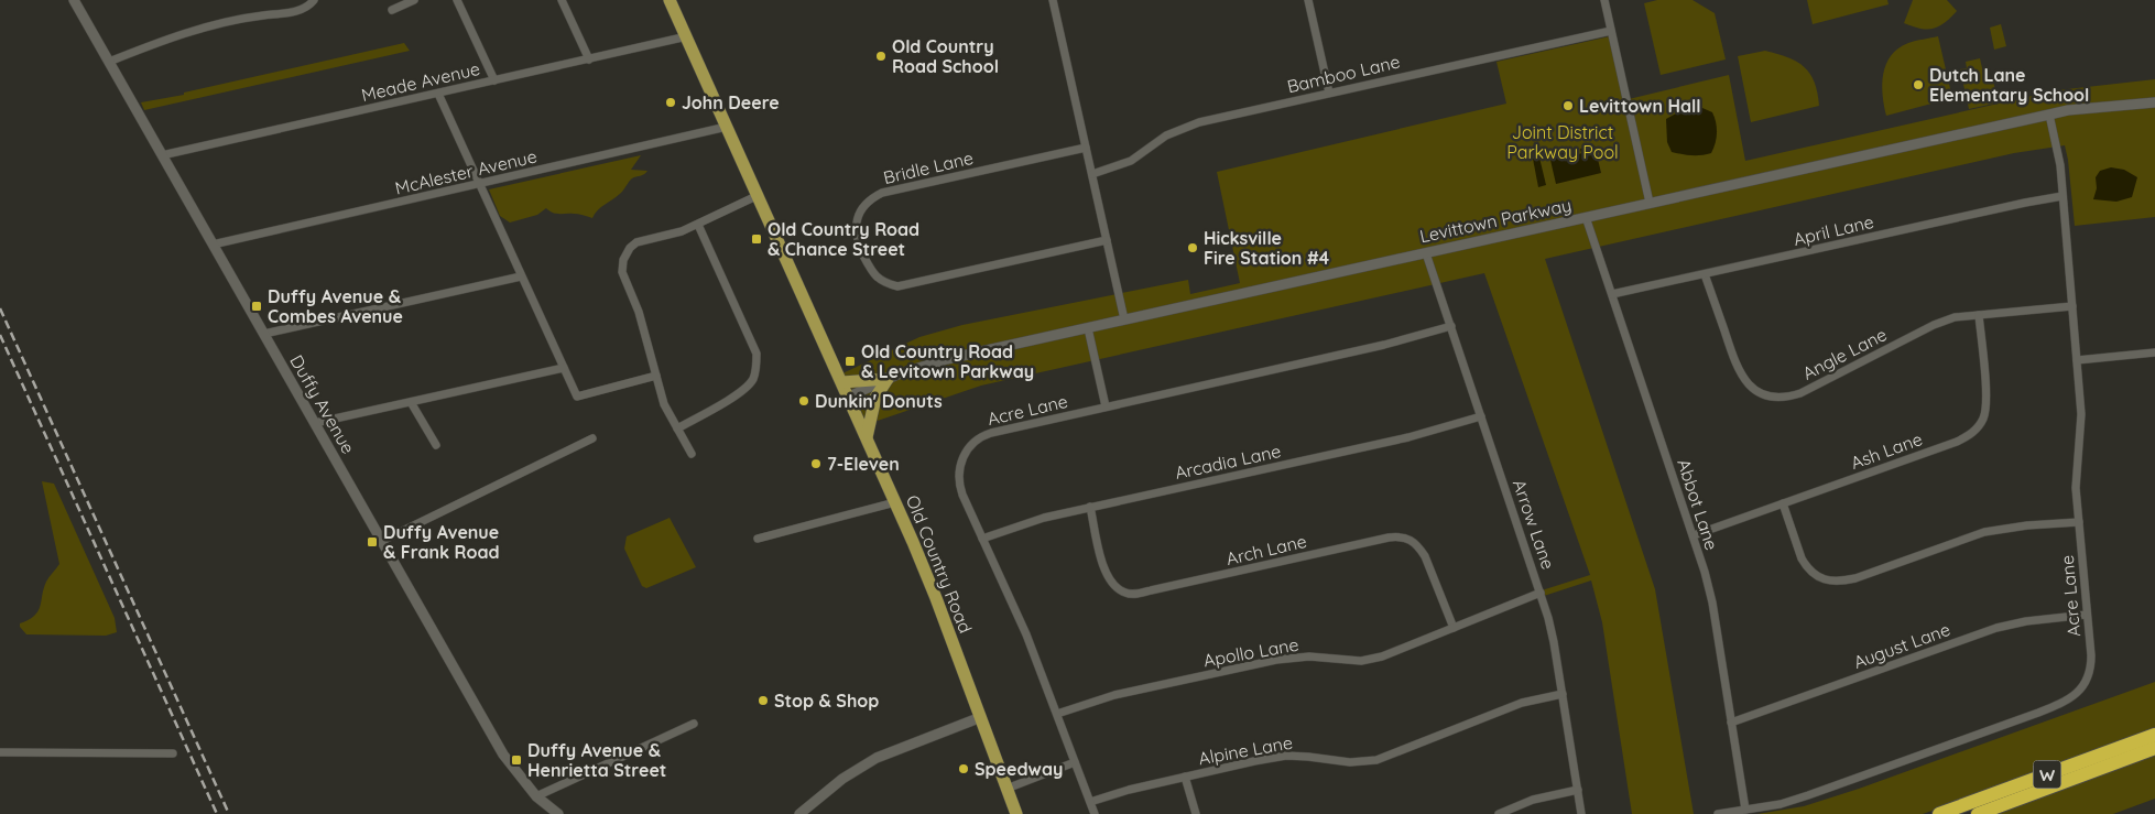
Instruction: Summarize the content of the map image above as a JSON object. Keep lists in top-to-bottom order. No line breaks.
{"streets":{"highway":["W"],"main road":["Old Country Road"],"street":["Bamboo Lane","Meade Avenue","Bridle Lane","McAlester Avenue","Levittown Parkway","April Lane","Angle Lane","Duffy Avenue","Acre Lane","Ash Lane","Arcadia Lane","Abbot Lane","Arrow Lane","Arch Lane","August Lane","Apollo Lane","Alpine Lane"]},"crossings":[["Meade Avenue","Duffy Avenue"],["Meade Avenue","Old Country Road"],["McAlester Avenue","Duffy Avenue"],["McAlester Avenue","Old Country Road"],["Levittown Parkway","Acre Lane"],["Levittown Parkway","Abbot Lane"],["Levittown Parkway","Arrow Lane"],["Levittown Parkway","Old Country Road"],["April Lane","Angle Lane"],["April Lane","Acre Lane"],["April Lane","Abbot Lane"],["Angle Lane","Acre Lane"],["Angle Lane","Ash Lane"],["Acre Lane","Arcadia Lane"],["Acre Lane","Abbot Lane"],["Acre Lane","Arrow Lane"],["Acre Lane","August Lane"],["Acre Lane","Apollo Lane"],["Acre Lane","Alpine Lane"],["Ash Lane","Abbot Lane"],["Arcadia Lane","Arrow Lane"],["Arcadia Lane","Arch Lane"],["Abbot Lane","August Lane"],["Arrow Lane","Apollo Lane"],["Arrow Lane","Alpine Lane"],["Arch Lane","Apollo Lane"]],"parks":["Joint District Parkway Pool"],"places":{"other":["Old Country Road School","Dutch Lane Elementary School","John Deere","Levittown Hall","Hicksville Fire Station #4","Dunkin' Donuts","7-Eleven","Stop & Shop","Speedway"],"transit":["Old Country Road & Chance Street","Duffy Avenue & Combes Avenue","Old Country Road & Levitown Parkway","Duffy Avenue & Frank Road","Duffy Avenue & Henrietta Street"]}}
